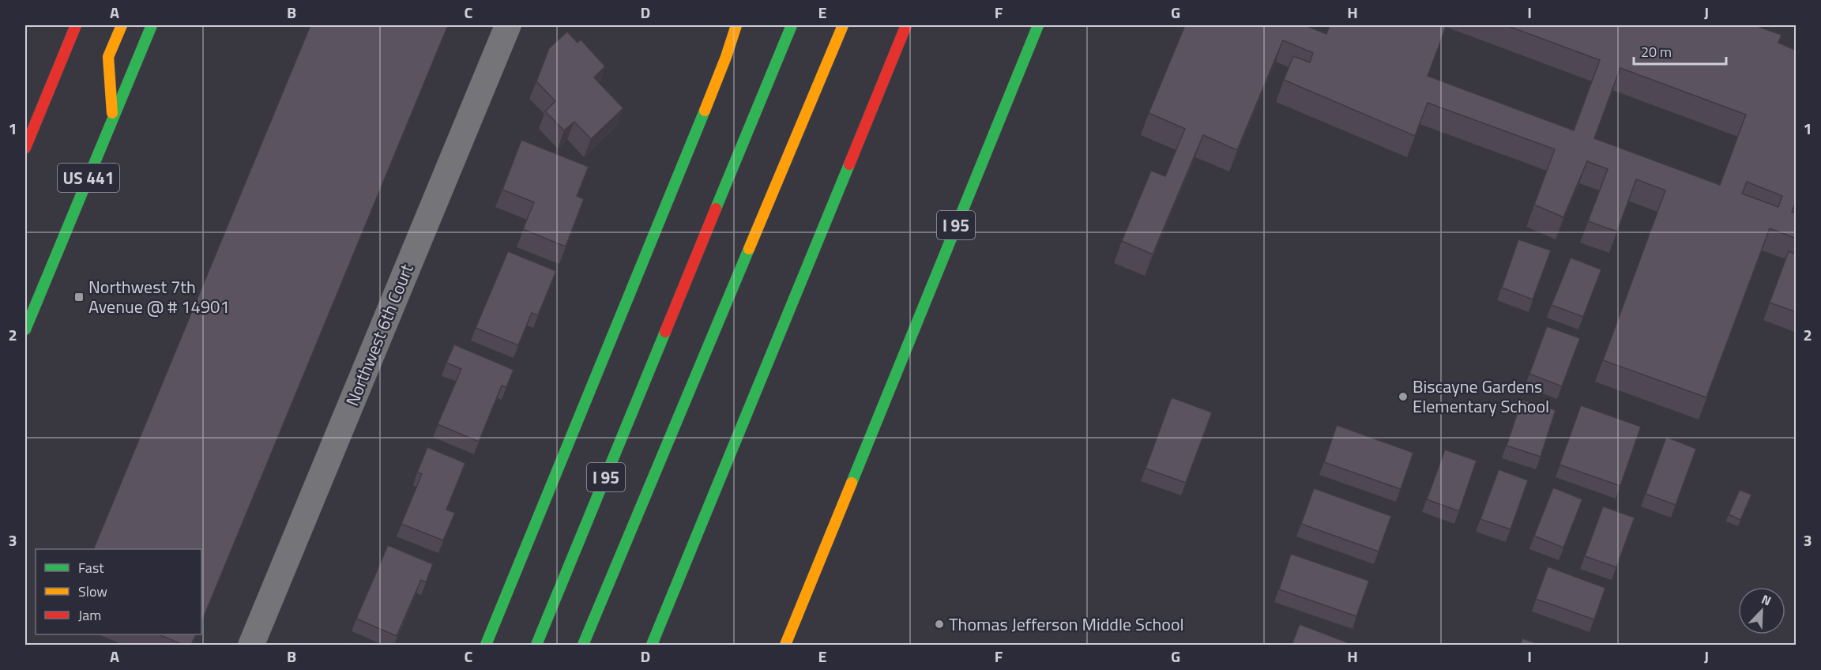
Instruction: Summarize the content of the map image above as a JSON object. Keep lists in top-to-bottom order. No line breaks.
{"streets":{"main road":["US 441","I 95"],"street":["Northwest 6th Court"]},"places":{"transit":["Northwest 7th Avenue @ # 14901"],"other":["Biscayne Gardens Elementary School","Thomas Jefferson Middle School"]},"legend":["Fast","Slow","Jam"],"scale_bar":"20 m","north":"top right","grid":{"columns":["A","B","C","D","E","F","G","H","I","J"],"rows":["1","2","3"]}}
